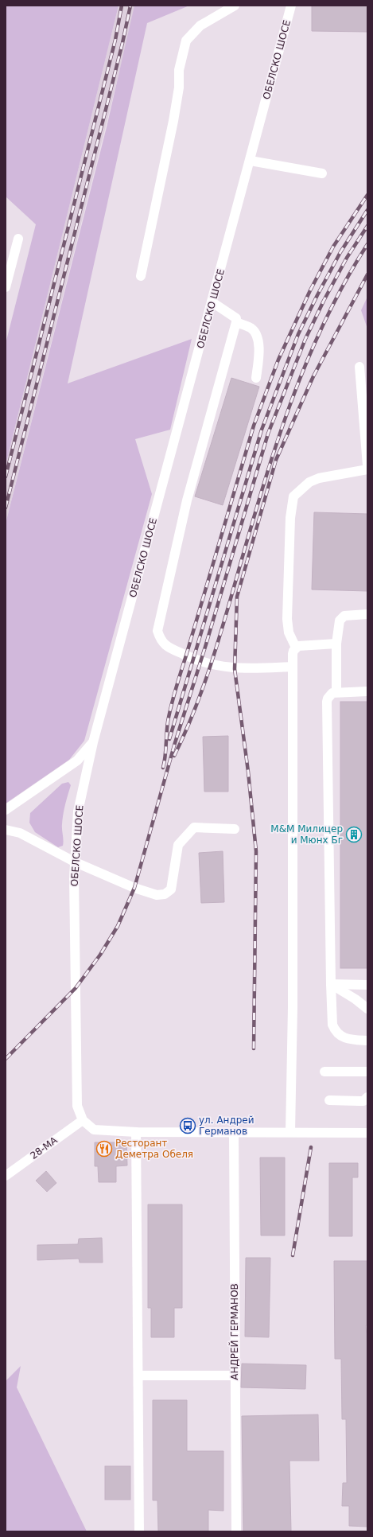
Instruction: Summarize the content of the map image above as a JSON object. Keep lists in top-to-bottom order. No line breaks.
{"streets":{"street":["ОБЕЛСКО ШОСЕ","28-МА","АНДРЕЙ ГЕРМАНОВ"]},"crossings":[["ОБЕЛСКО ШОСЕ","28-МА"]],"places":{"building":["М&M Mилицер и Мюнх Бг"],"bus stop":["ул. Андрей Германов"],"restaurant":["Ресторант Деметра Обеля"]}}
